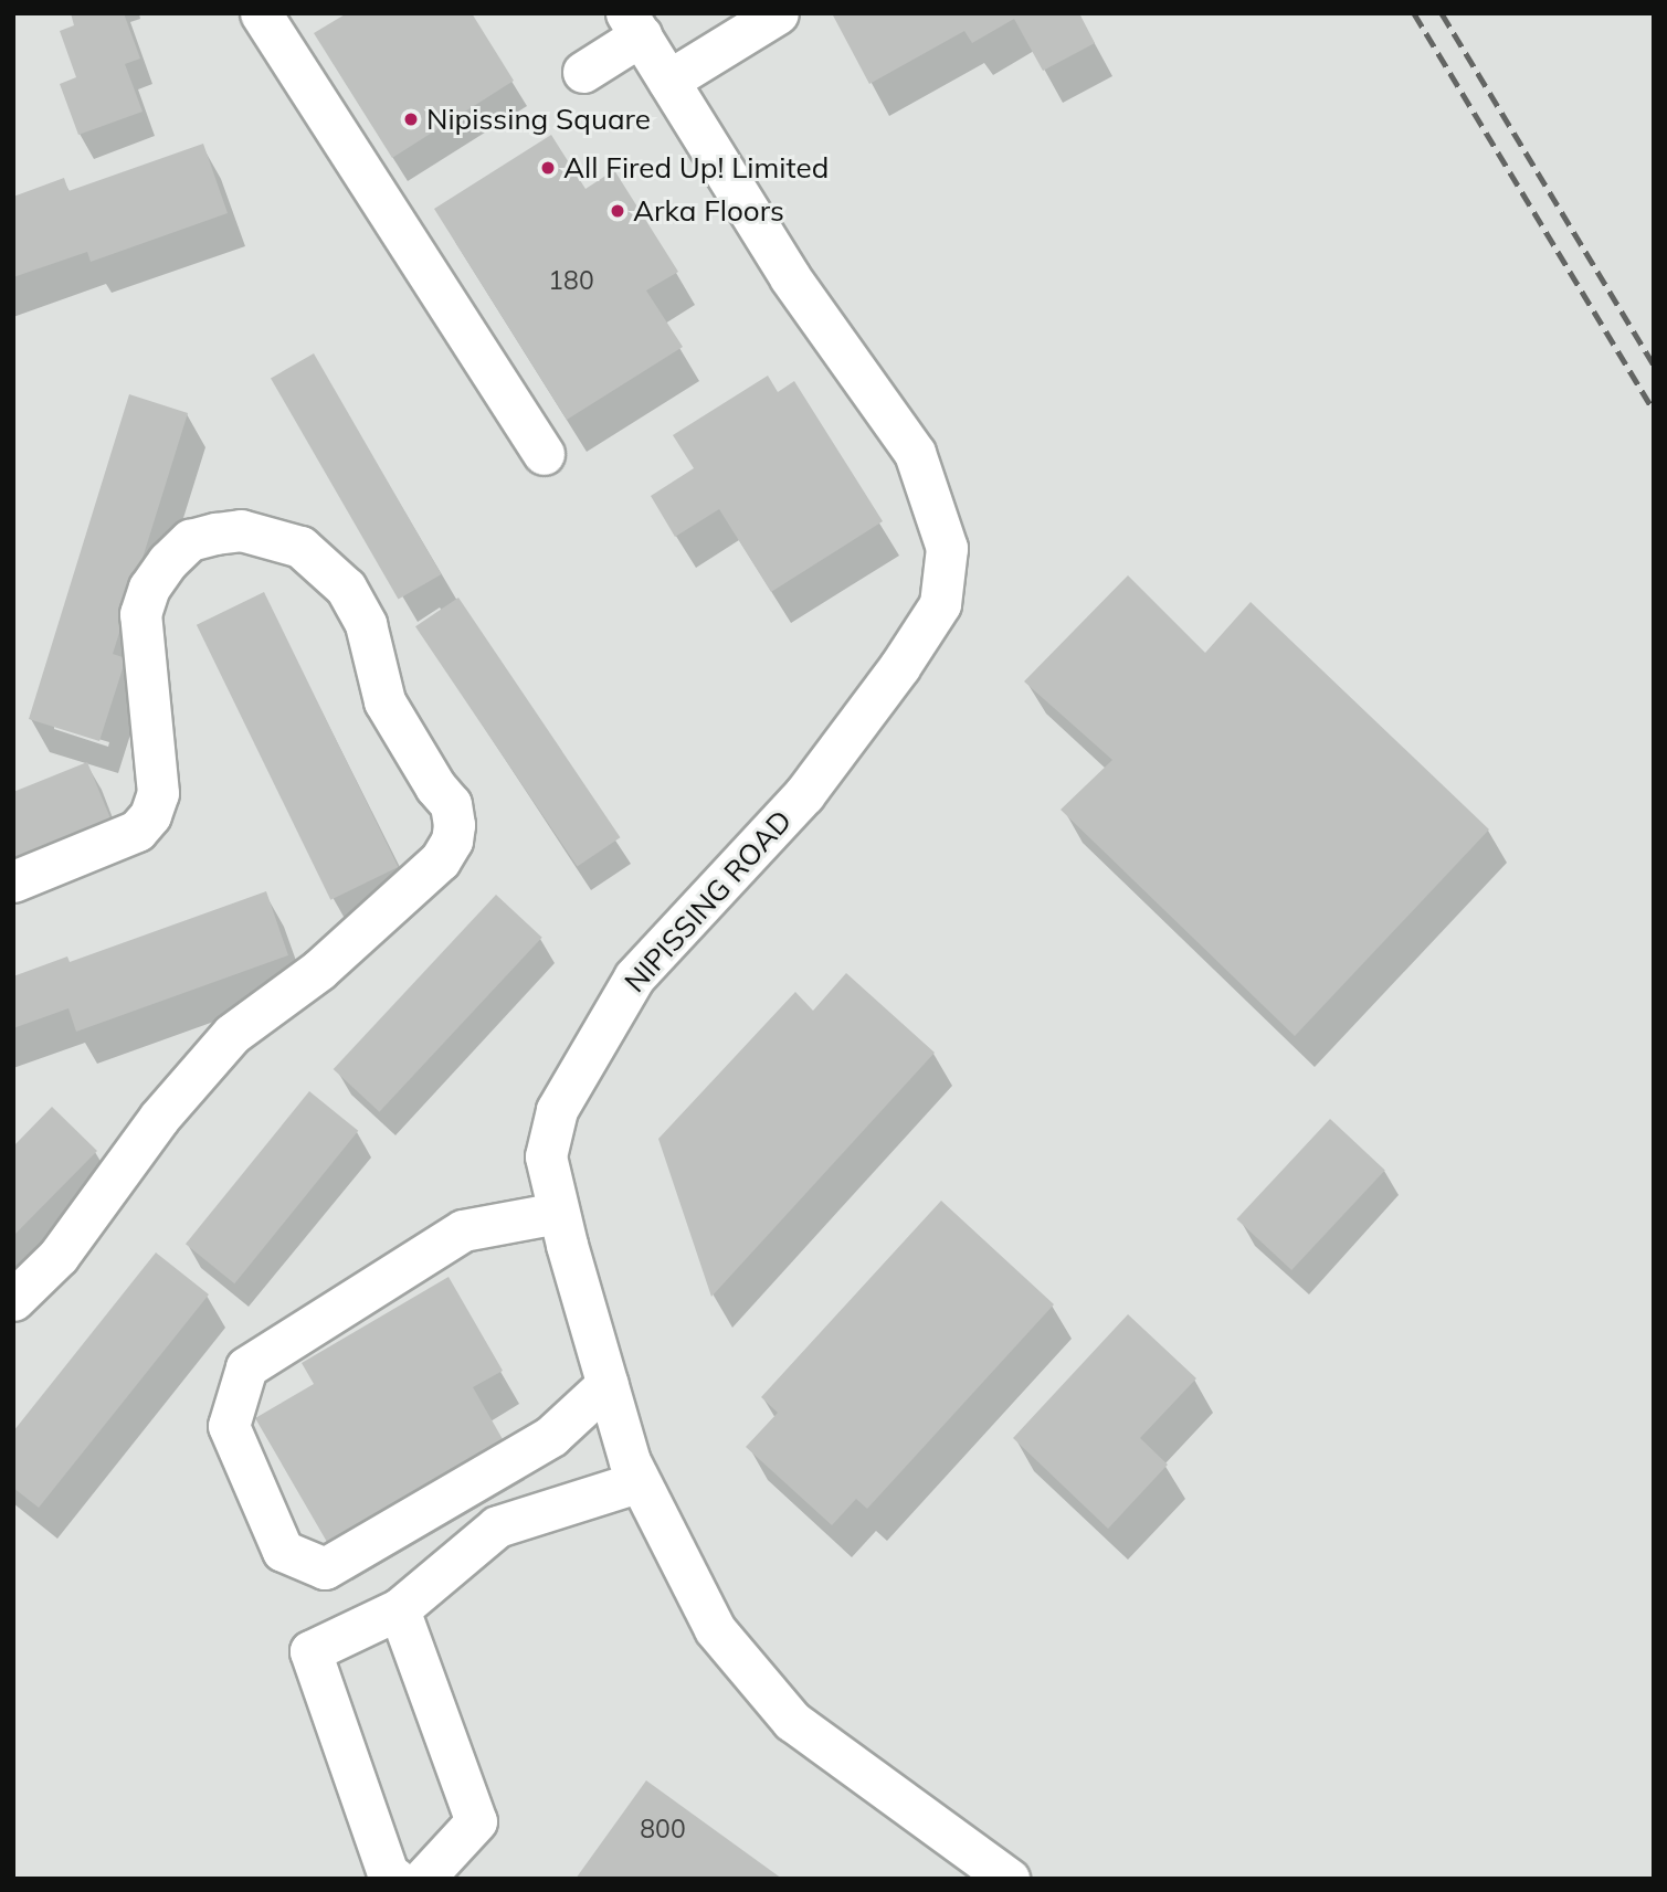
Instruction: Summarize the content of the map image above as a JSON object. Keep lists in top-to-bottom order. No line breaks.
{"streets":{"street":["NIPISSING ROAD"]},"places":["Nipissing Square","All Fired Up! Limited","Arka Floors"],"house_numbers":["180","800"]}
